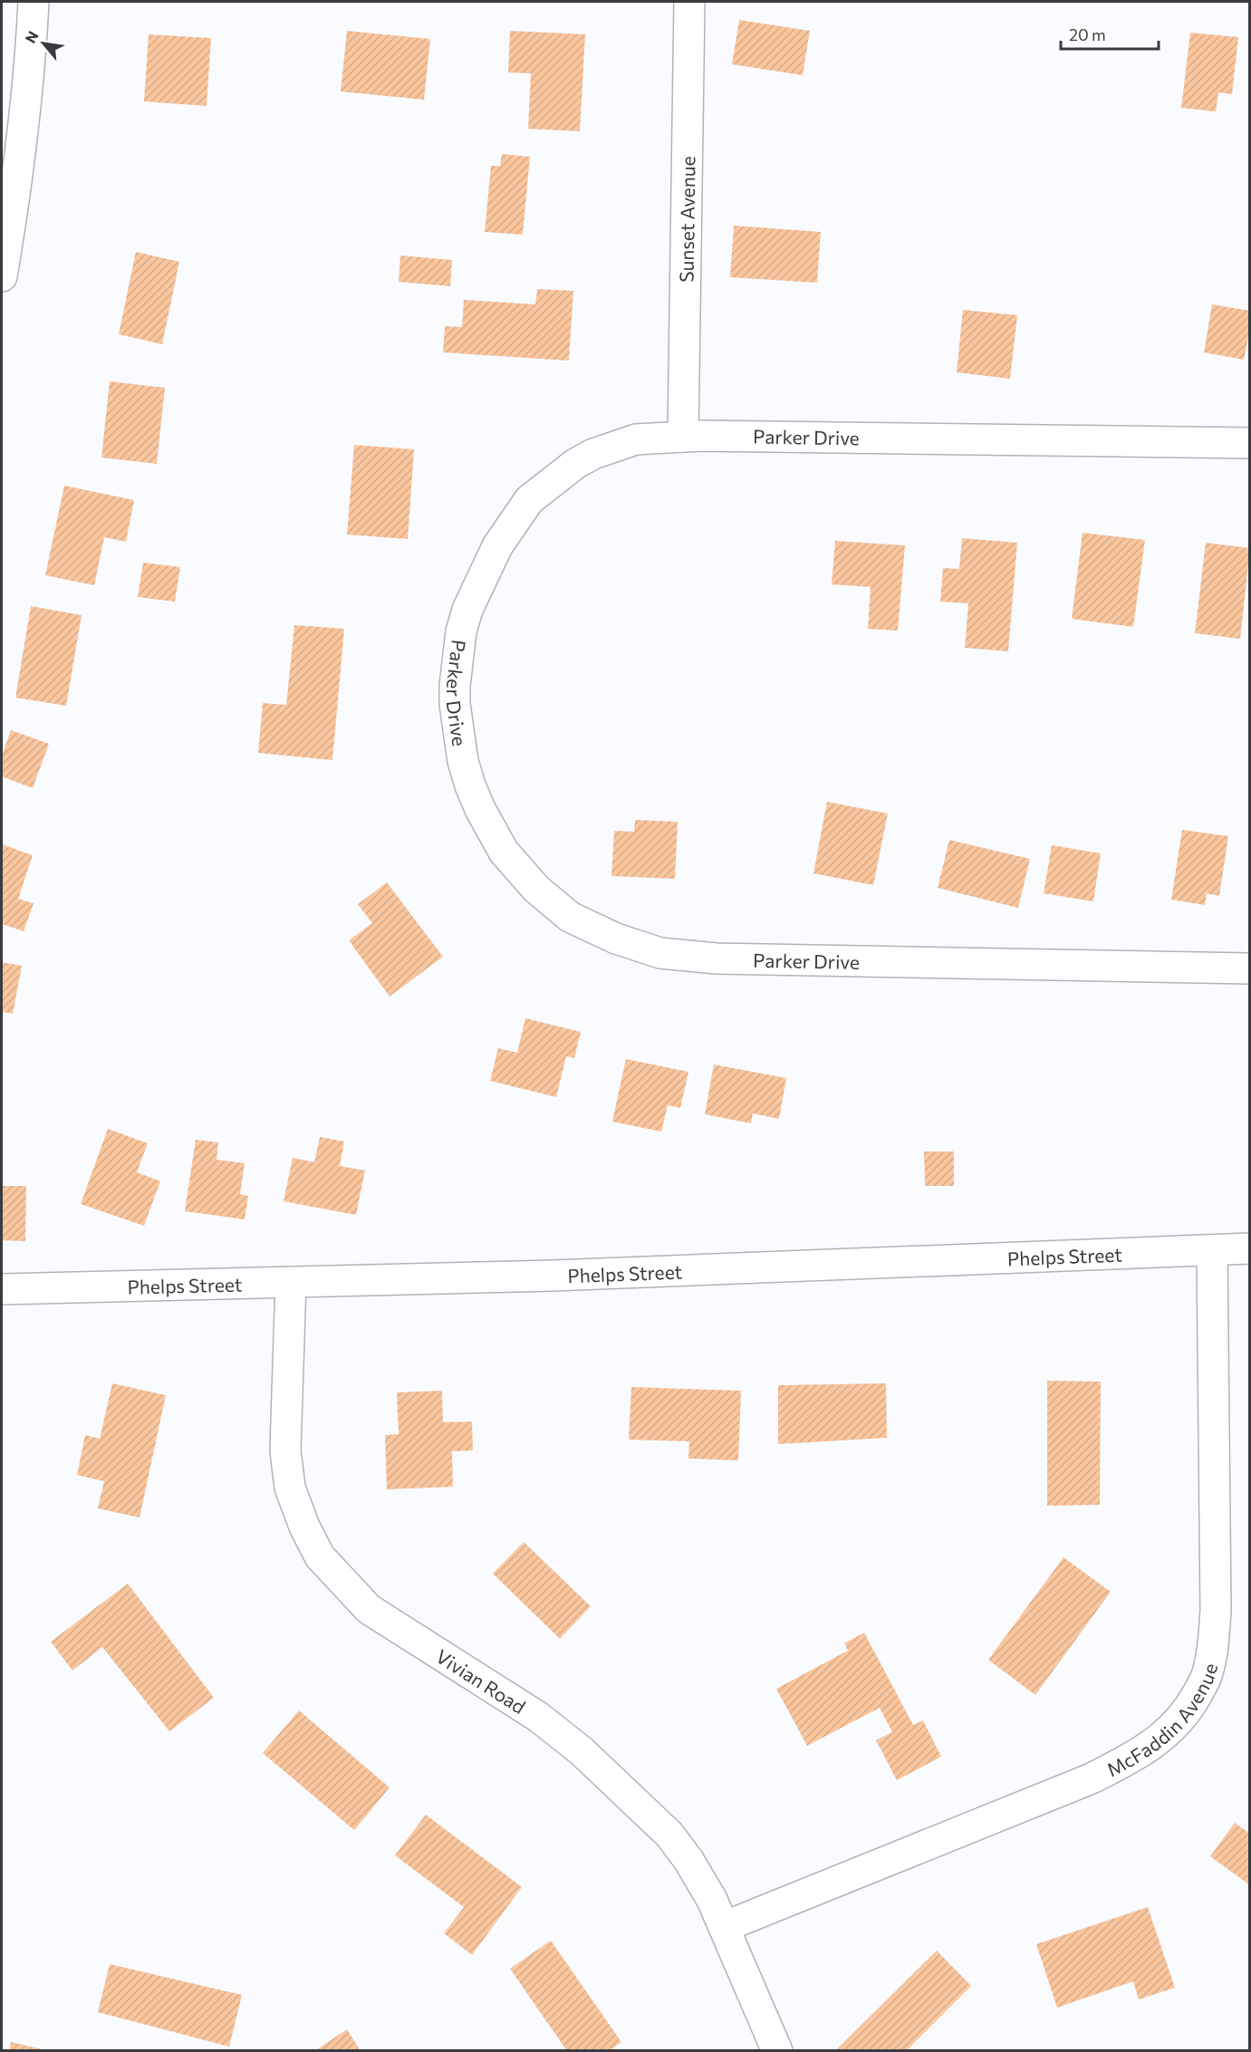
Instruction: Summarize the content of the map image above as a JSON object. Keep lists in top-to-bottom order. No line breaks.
{"streets":{"street":["Sunset Avenue","Parker Drive","Phelps Street","Vivian Road","McFaddin Avenue"]},"crossings":[["Sunset Avenue","Parker Drive"],["Phelps Street","Vivian Road"],["Phelps Street","McFaddin Avenue"],["Vivian Road","McFaddin Avenue"]],"scale_bar":"20 m","north":"top left"}
